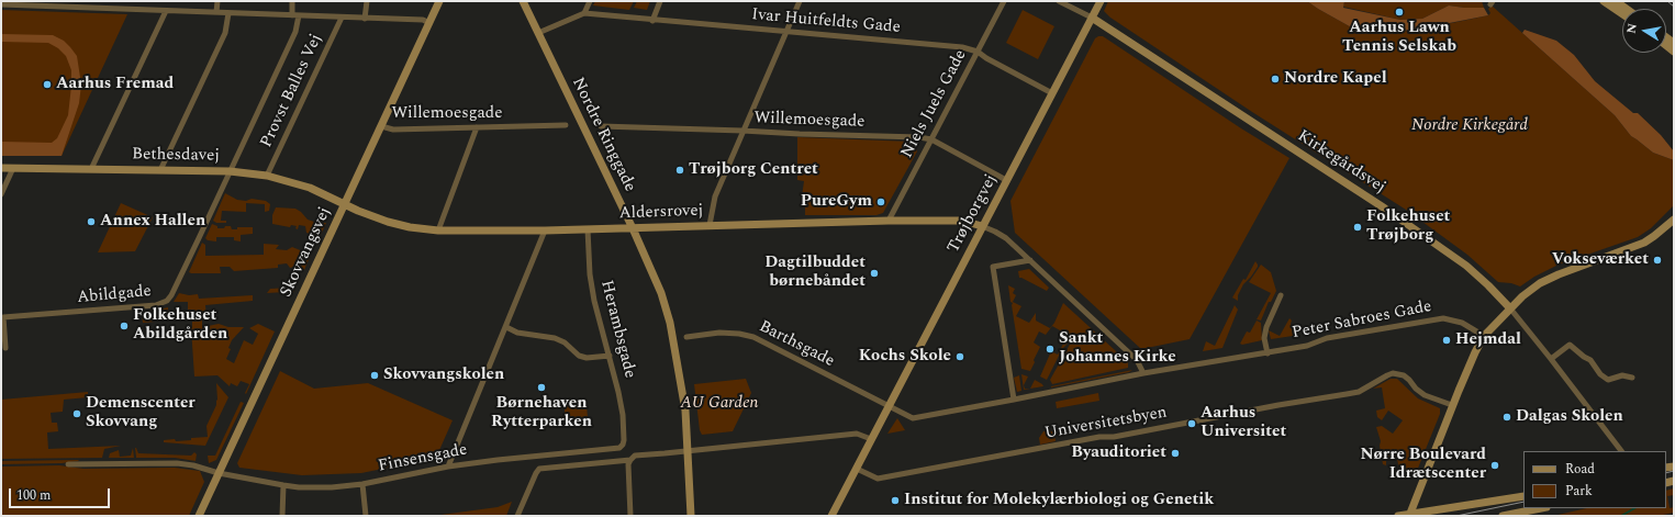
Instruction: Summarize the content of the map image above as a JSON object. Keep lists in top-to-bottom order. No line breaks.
{"streets":{"street":["Ivar Huitfeldts Gade","Provst Balles Vej","Niels Juels Gade","Willemoesgade","Nordre Ringgade","Bethesdavej","Kirkegårdsvej","Aldersrovej","Trøjborgvej","Skovvangsvej","Abildgade","Peter Sabroes Gade","Herambsgade","Barthsgade","Universitetsbyen","Finsensgade"]},"crossings":[["Ivar Huitfeldts Gade","Niels Juels Gade"],["Ivar Huitfeldts Gade","Nordre Ringgade"],["Ivar Huitfeldts Gade","Trøjborgvej"],["Provst Balles Vej","Bethesdavej"],["Niels Juels Gade","Willemoesgade"],["Niels Juels Gade","Aldersrovej"],["Willemoesgade","Trøjborgvej"],["Willemoesgade","Skovvangsvej"],["Nordre Ringgade","Aldersrovej"],["Bethesdavej","Aldersrovej"],["Bethesdavej","Skovvangsvej"],["Bethesdavej","Abildgade"],["Kirkegårdsvej","Trøjborgvej"],["Aldersrovej","Trøjborgvej"],["Aldersrovej","Skovvangsvej"],["Aldersrovej","Herambsgade"],["Trøjborgvej","Peter Sabroes Gade"],["Trøjborgvej","Barthsgade"],["Trøjborgvej","Universitetsbyen"],["Skovvangsvej","Finsensgade"],["Peter Sabroes Gade","Barthsgade"],["Herambsgade","Finsensgade"]],"parks":["Nordre Kirkegård","AU Garden"],"places":["Aarhus Lawn Tennis Selskab","Nordre Kapel","Aarhus Fremad","Trøjborg Centret","PureGym","Annex Hallen","Folkehuset Trøjborg","Vokseværket","Dagtilbuddet børnebåndet","Folkehuset Abildgården","Hejmdal","Sankt Johannes Kirke","Kochs Skole","Skovvangskolen","Børnehaven Rytterparken","Demenscenter Skovvang","Dalgas Skolen","Aarhus Universitet","Byauditoriet","Nørre Boulevard Idrætscenter","Institut for Molekylærbiologi og Genetik"],"legend":["Road","Park"],"scale_bar":"100 m","north":"left"}
